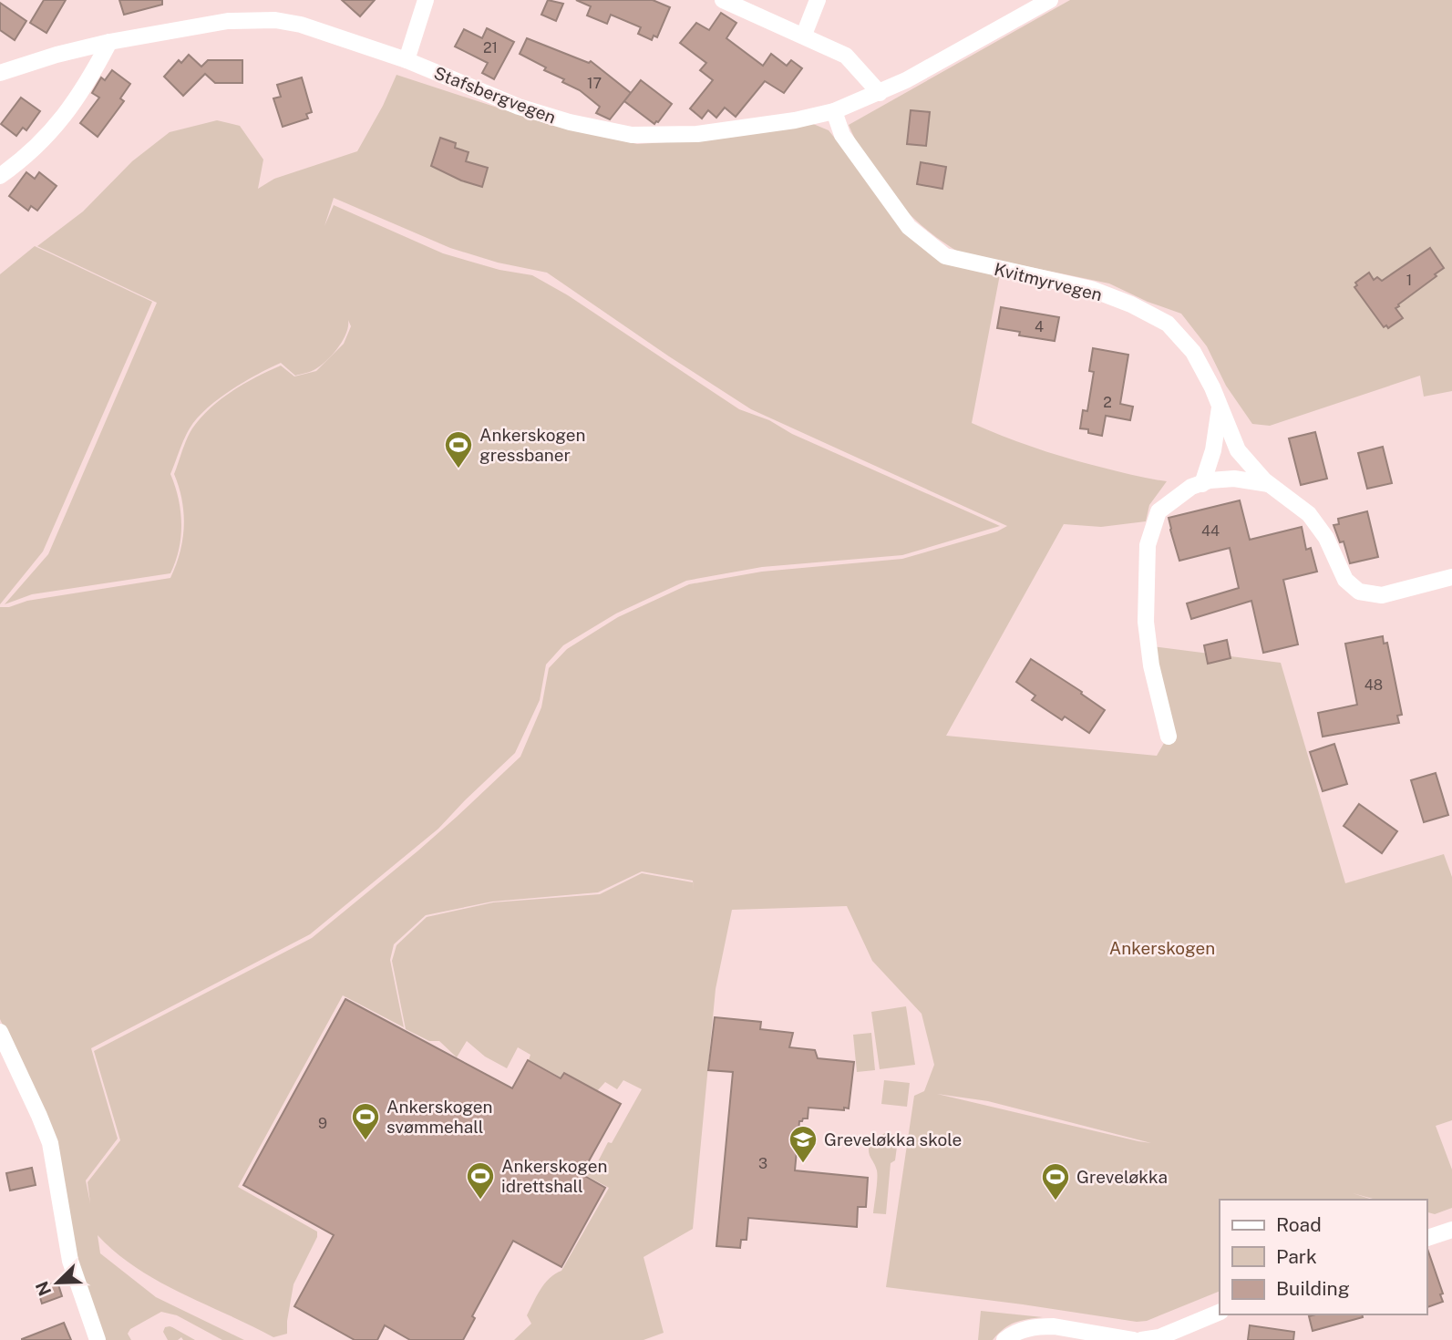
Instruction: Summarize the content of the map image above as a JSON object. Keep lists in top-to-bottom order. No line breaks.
{"streets":{"street":["Stafsbergvegen","Kvitmyrvegen"]},"crossings":[["Stafsbergvegen","Kvitmyrvegen"]],"parks":["Ankerskogen"],"places":{"sports":["Ankerskogen gressbaner","Ankerskogen svømmehall","Ankerskogen idrettshall","Greveløkka"],"school or university":["Greveløkka skole"]},"house_numbers":["21","17","1","4","2","44","48","9","3"],"legend":["Road","Park","Building"],"north":"bottom left"}
